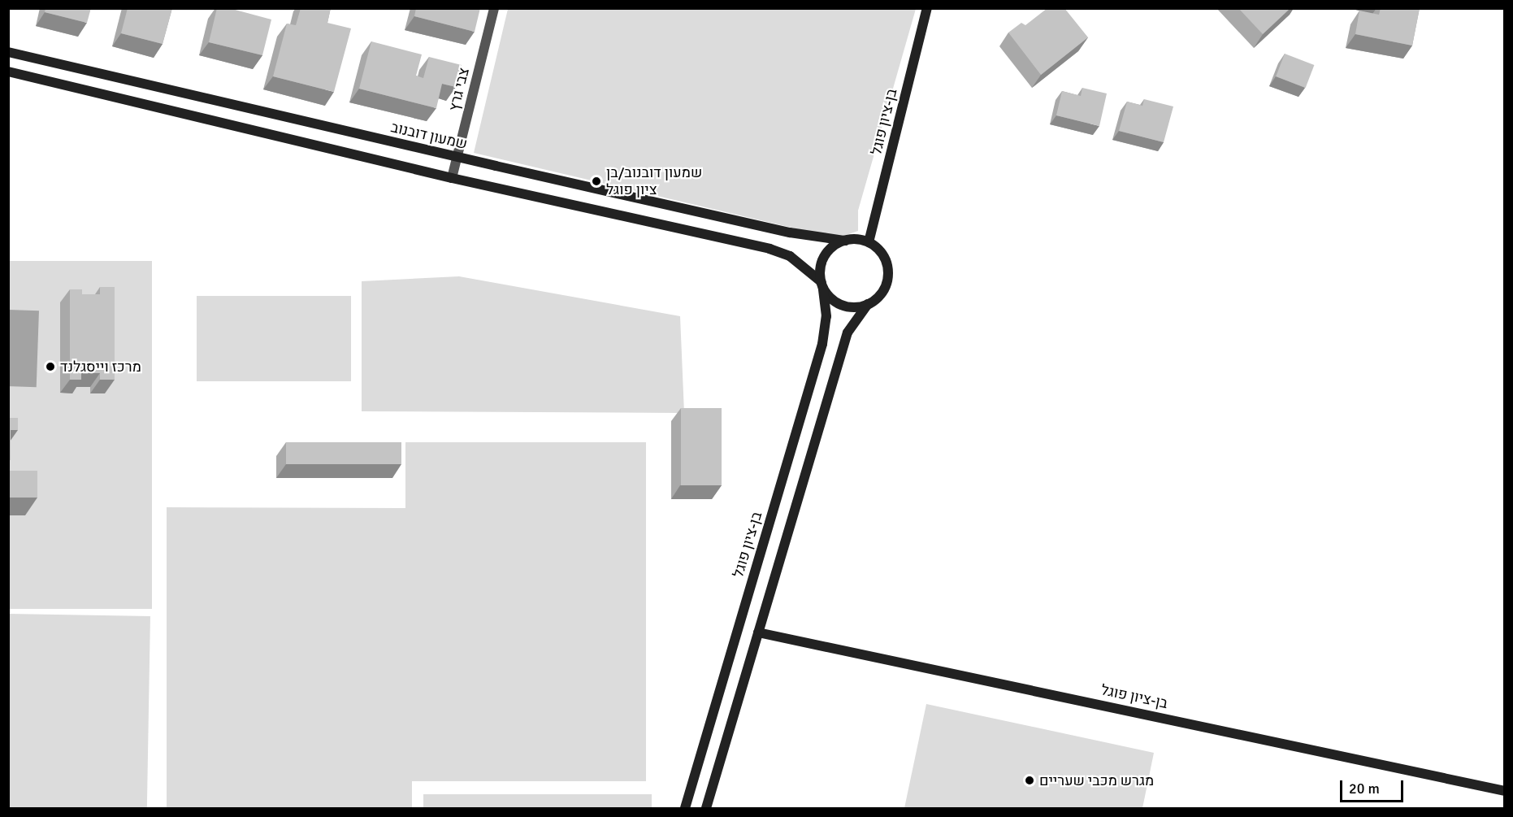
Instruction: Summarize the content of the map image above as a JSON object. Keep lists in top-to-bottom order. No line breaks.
{"streets":{"street":["צבי גרץ","בן-ציון פוגל","שמעון דובנוב"]},"crossings":[["צבי גרץ","שמעון דובנוב"],["בן-ציון פוגל","שמעון דובנוב"]],"places":["שמעון דובנוב/בן ציון פוגל","מרכז וייסגלנד","מגרש מכבי שעריים"],"scale_bar":"20 m"}
